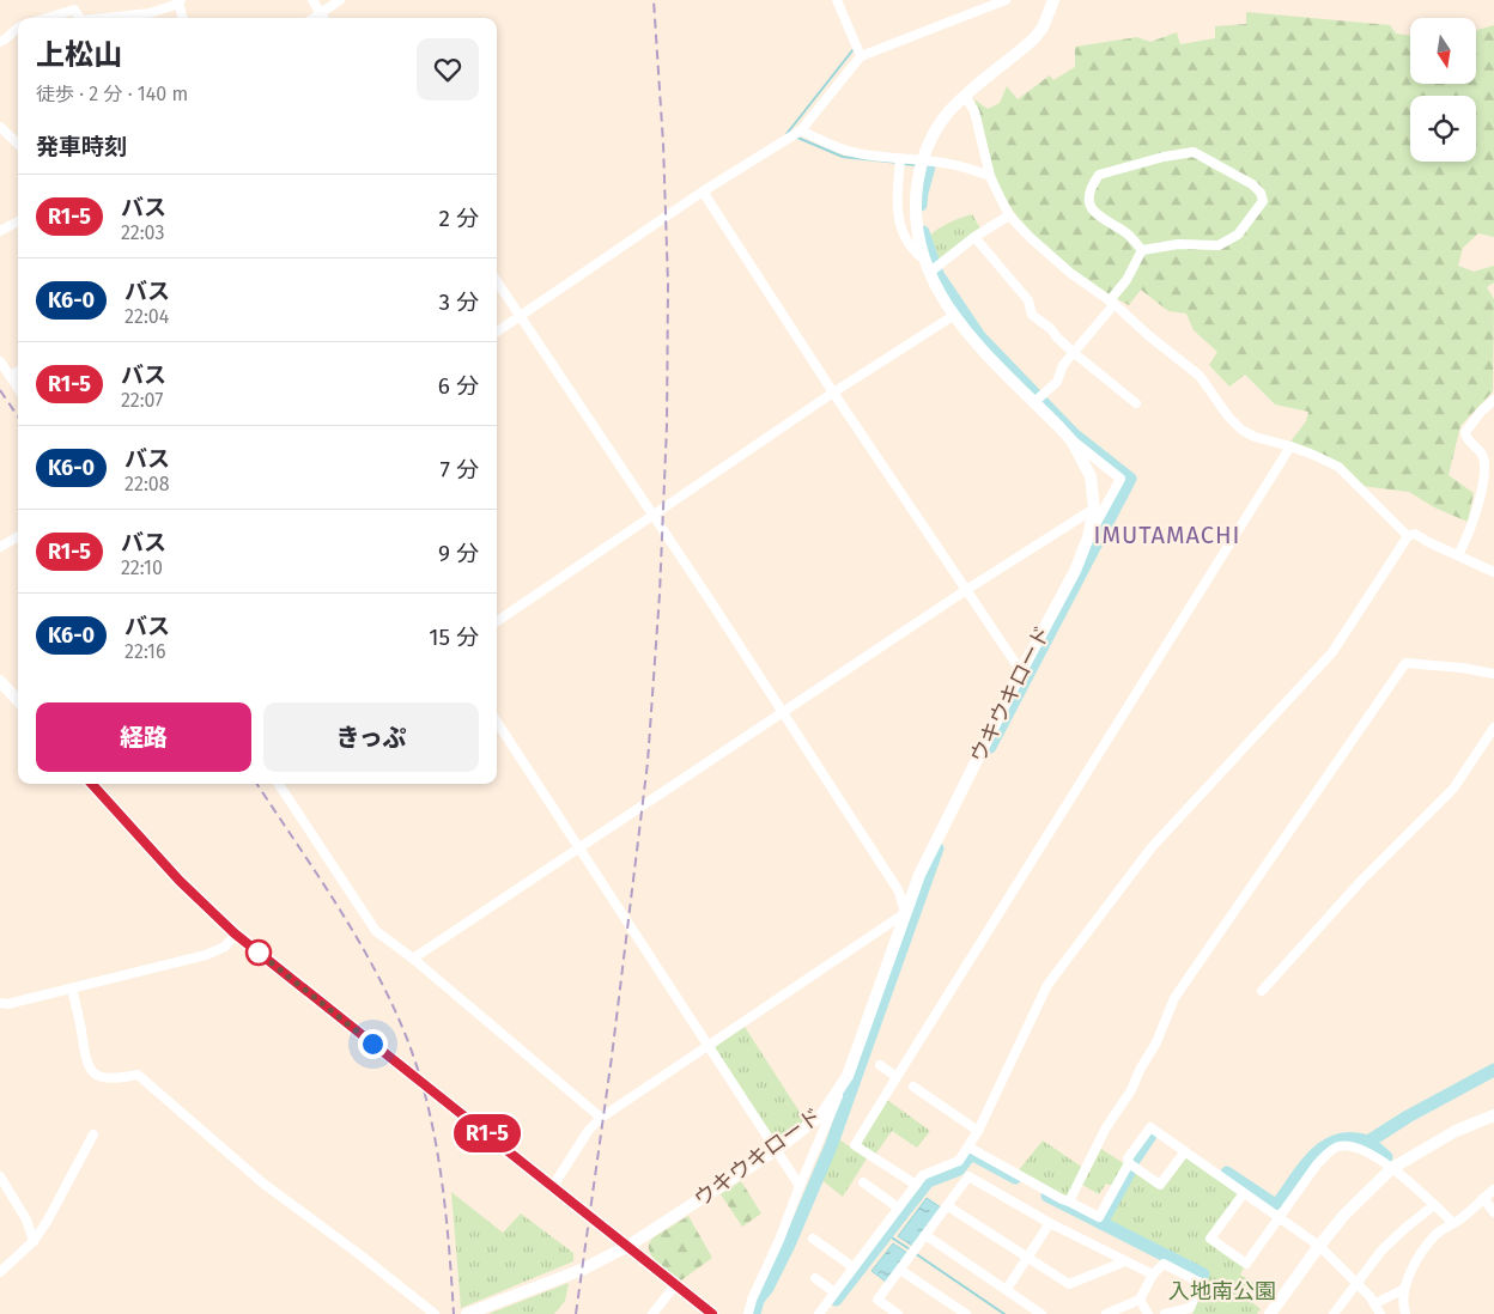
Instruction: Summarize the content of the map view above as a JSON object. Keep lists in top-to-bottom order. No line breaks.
{"streets":{"street":["ウキウキロード"]},"districts":["IMUTAMACHI"],"parks":["入地南公園"],"lines":["bus line R1-5"],"north":"bottom","page":{"on_map":"R1-5","heading":[["上松山","徒歩 · 2 分 · 140 m"],"発車時刻"],"list":[{"mark":"R1-5","name":"バス","note":"22:03","value":"2 分"},{"mark":"K6-0","name":"バス","note":"22:04","value":"3 分"},{"mark":"R1-5","name":"バス","note":"22:07","value":"6 分"},{"mark":"K6-0","name":"バス","note":"22:08","value":"7 分"},{"mark":"R1-5","name":"バス","note":"22:10","value":"9 分"},{"mark":"K6-0","name":"バス","note":"22:16","value":"15 分"}],"buttons":["経路","きっぷ"]}}
